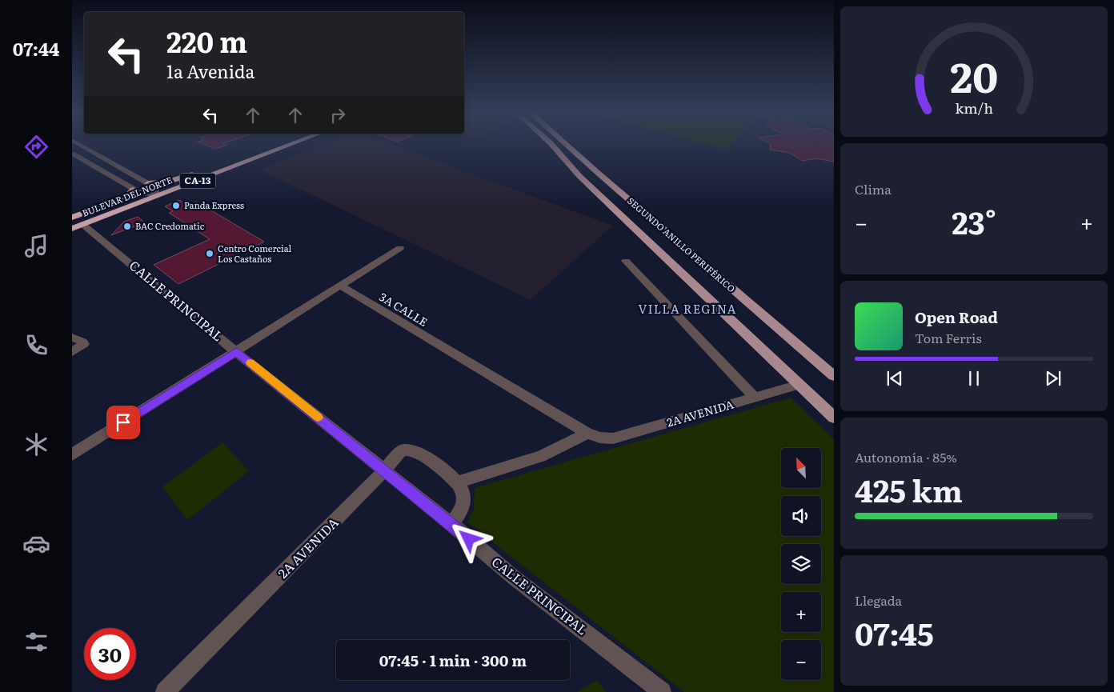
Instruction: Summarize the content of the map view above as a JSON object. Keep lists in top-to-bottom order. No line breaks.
{"streets":{"highway":["CA-13","BULEVAR DEL NORTE"],"main road":["SEGUNDO ANILLO PERIFÉRICO"],"street":["CALLE PRINCIPAL","3A CALLE","2A AVENIDA"]},"crossings":[["BULEVAR DEL NORTE","CALLE PRINCIPAL"],["SEGUNDO ANILLO PERIFÉRICO","2A AVENIDA"],["CALLE PRINCIPAL","2A AVENIDA"],["3A CALLE","2A AVENIDA"]],"districts":["VILLA REGINA"],"places":["Panda Express","BAC Credomatic","Centro Comercial Los Castaños"],"north":"top left","page":{"tabs":"07:44","turn":["220 m","1a Avenida"],"tile":["Clima",["Autonomía · 85%","425 km"],["Llegada","07:45"]],"heat":["−","23°","+"],"song":["Open Road","Tom Ferris"],"map_buttons":["+","−"],"limit":"30","trip":"07:45 · 1 min · 300 m","gauge":["20","km/h"]}}
